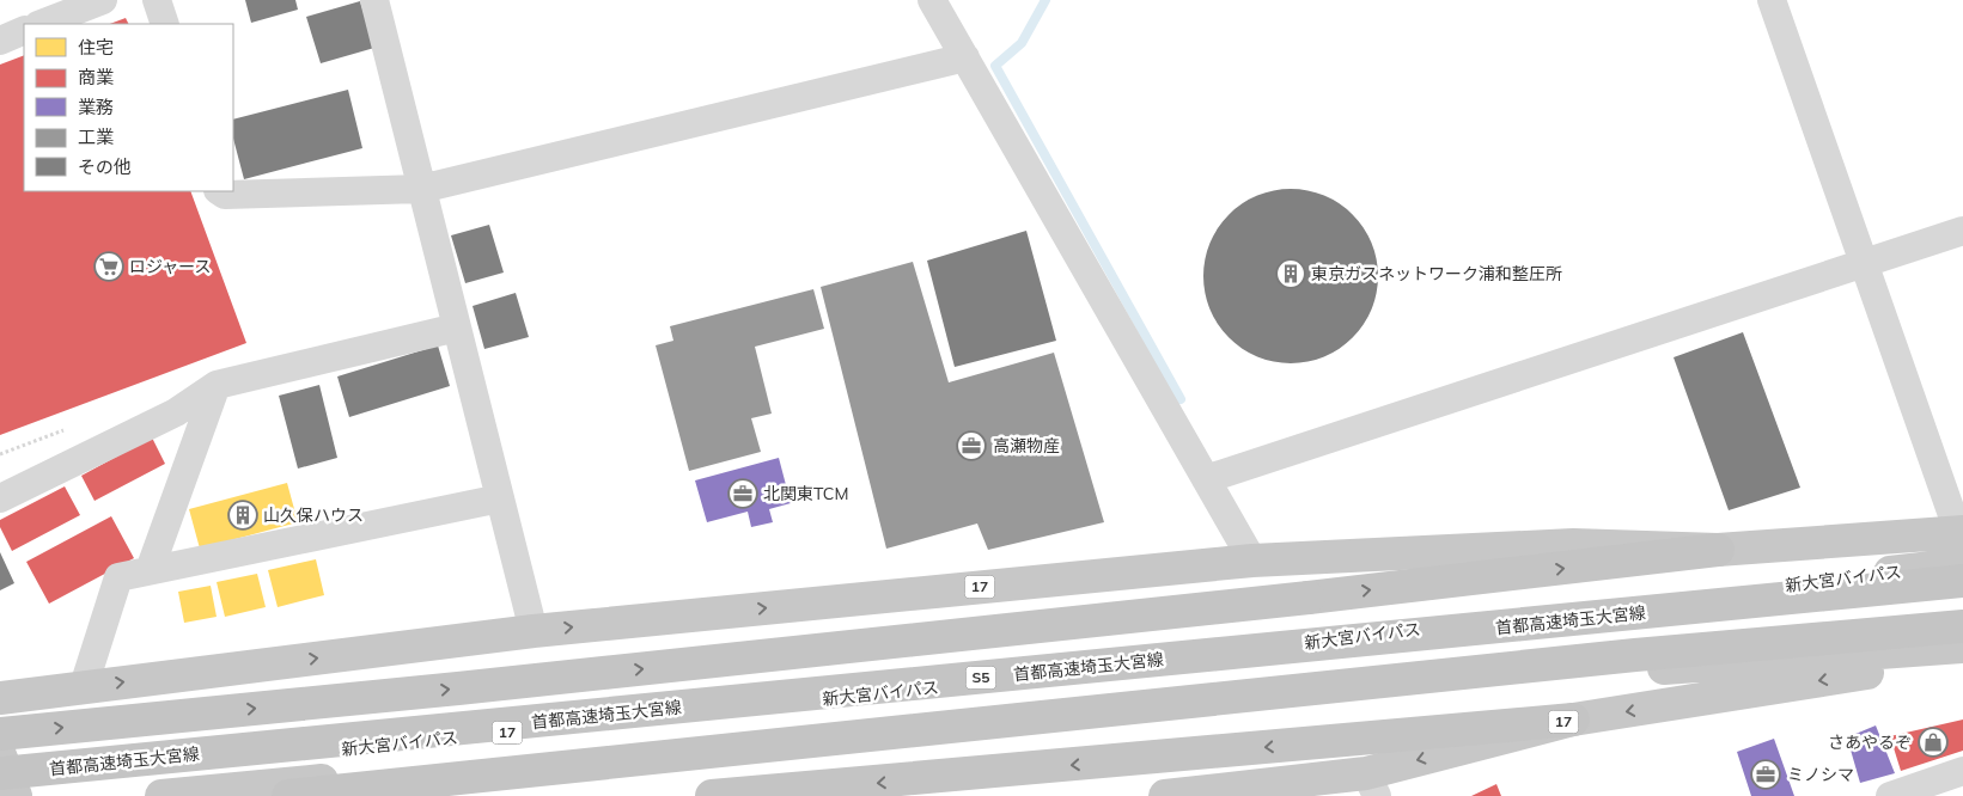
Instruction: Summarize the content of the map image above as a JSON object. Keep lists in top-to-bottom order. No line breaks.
{"streets":{"highway":["新大宮バイパス","17","首都高速埼玉大宮線","S5"]},"places":{"supermarket":["ロジャース"],"building":["東京ガスネットワーク浦和整圧所","山久保ハウス"],"office":["高瀬物産","北関東TCM","ミノシマ"],"shop":["さあやるぞ"]},"legend":["住宅","商業","業務","工業","その他"]}
